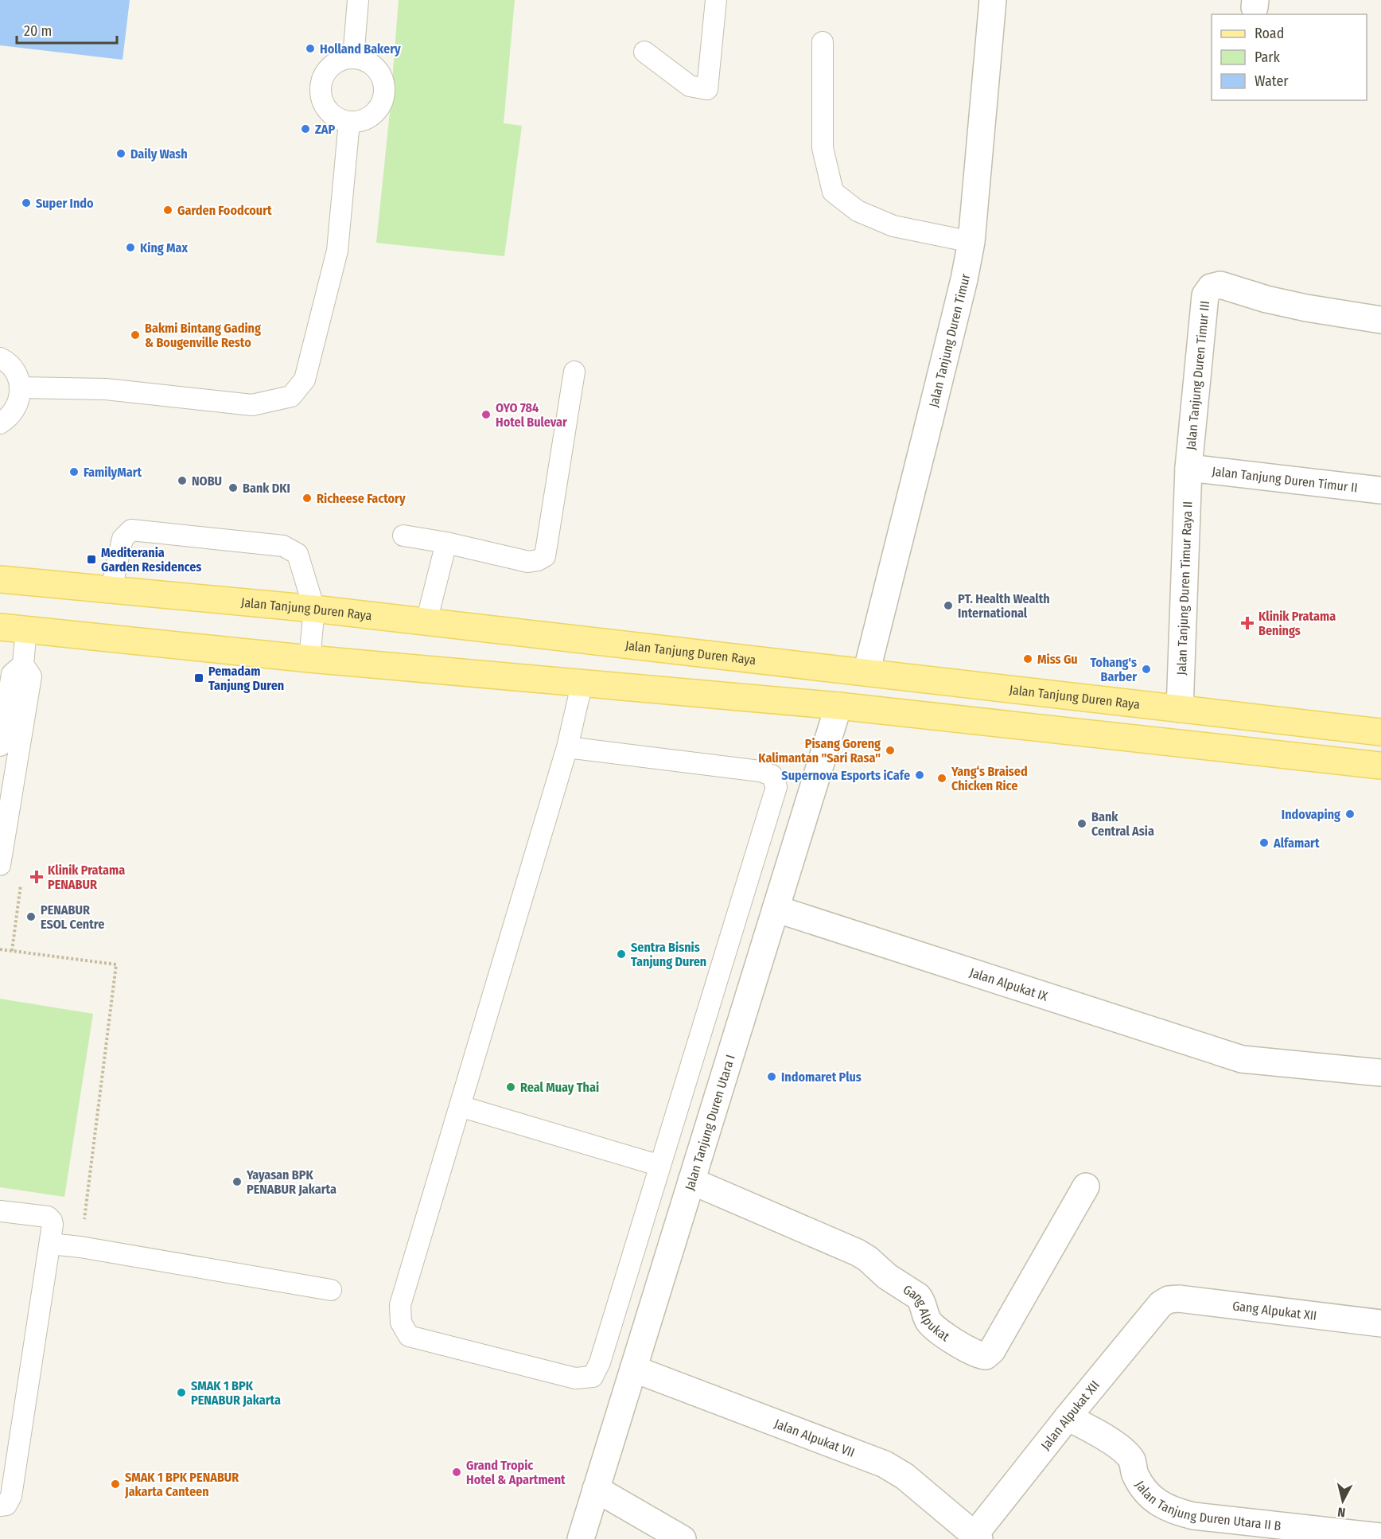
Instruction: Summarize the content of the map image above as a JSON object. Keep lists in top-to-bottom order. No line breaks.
{"streets":{"main road":["Jalan Tanjung Duren Raya"],"street":["Jalan Tanjung Duren Timur","Jalan Tanjung Duren Timur III","Jalan Tanjung Duren Timur II","Jalan Tanjung Duren Timur Raya II","Jalan Alpukat IX","Jalan Tanjung Duren Utara I","Gang Alpukat XII","Gang Alpukat","Jalan Alpukat XII","Jalan Alpukat VII","Jalan Tanjung Duren Utara II B"]},"crossings":[["Jalan Tanjung Duren Timur","Jalan Tanjung Duren Raya"],["Jalan Tanjung Duren Timur III","Jalan Tanjung Duren Timur II"],["Jalan Tanjung Duren Timur III","Jalan Tanjung Duren Timur Raya II"],["Jalan Tanjung Duren Timur II","Jalan Tanjung Duren Timur Raya II"],["Jalan Tanjung Duren Timur Raya II","Jalan Tanjung Duren Raya"],["Jalan Alpukat IX","Jalan Tanjung Duren Utara I"],["Jalan Tanjung Duren Utara I","Gang Alpukat"],["Jalan Tanjung Duren Utara I","Jalan Alpukat VII"],["Gang Alpukat XII","Jalan Alpukat XII"],["Jalan Alpukat XII","Jalan Alpukat VII"],["Jalan Alpukat XII","Jalan Tanjung Duren Utara II B"]],"places":{"other":["Holland Bakery","ZAP","Daily Wash","Super Indo","Garden Foodcourt","King Max","Bakmi Bintang Gading & Bougenville Resto","OYO 784 Hotel Bulevar","FamilyMart","NOBU","Bank DKI","Richeese Factory","PT. Health Wealth International","Miss Gu","Tohang's Barber","Pisang Goreng Kalimantan \"Sari Rasa\"","Supernova Esports iCafe","Yang‘s Braised Chicken Rice","Indovaping","Bank Central Asia","Alfamart","PENABUR ESOL Centre","Sentra Bisnis Tanjung Duren","Indomaret Plus","Real Muay Thai","Yayasan BPK PENABUR Jakarta","SMAK 1 BPK PENABUR Jakarta","Grand Tropic Hotel & Apartment","SMAK 1 BPK PENABUR Jakarta Canteen"],"transit":["Mediterania Garden Residences","Pemadam Tanjung Duren"],"health":["Klinik Pratama Benings","Klinik Pratama PENABUR"]},"legend":["Road","Park","Water"],"scale_bar":"20 m","north":"bottom"}
